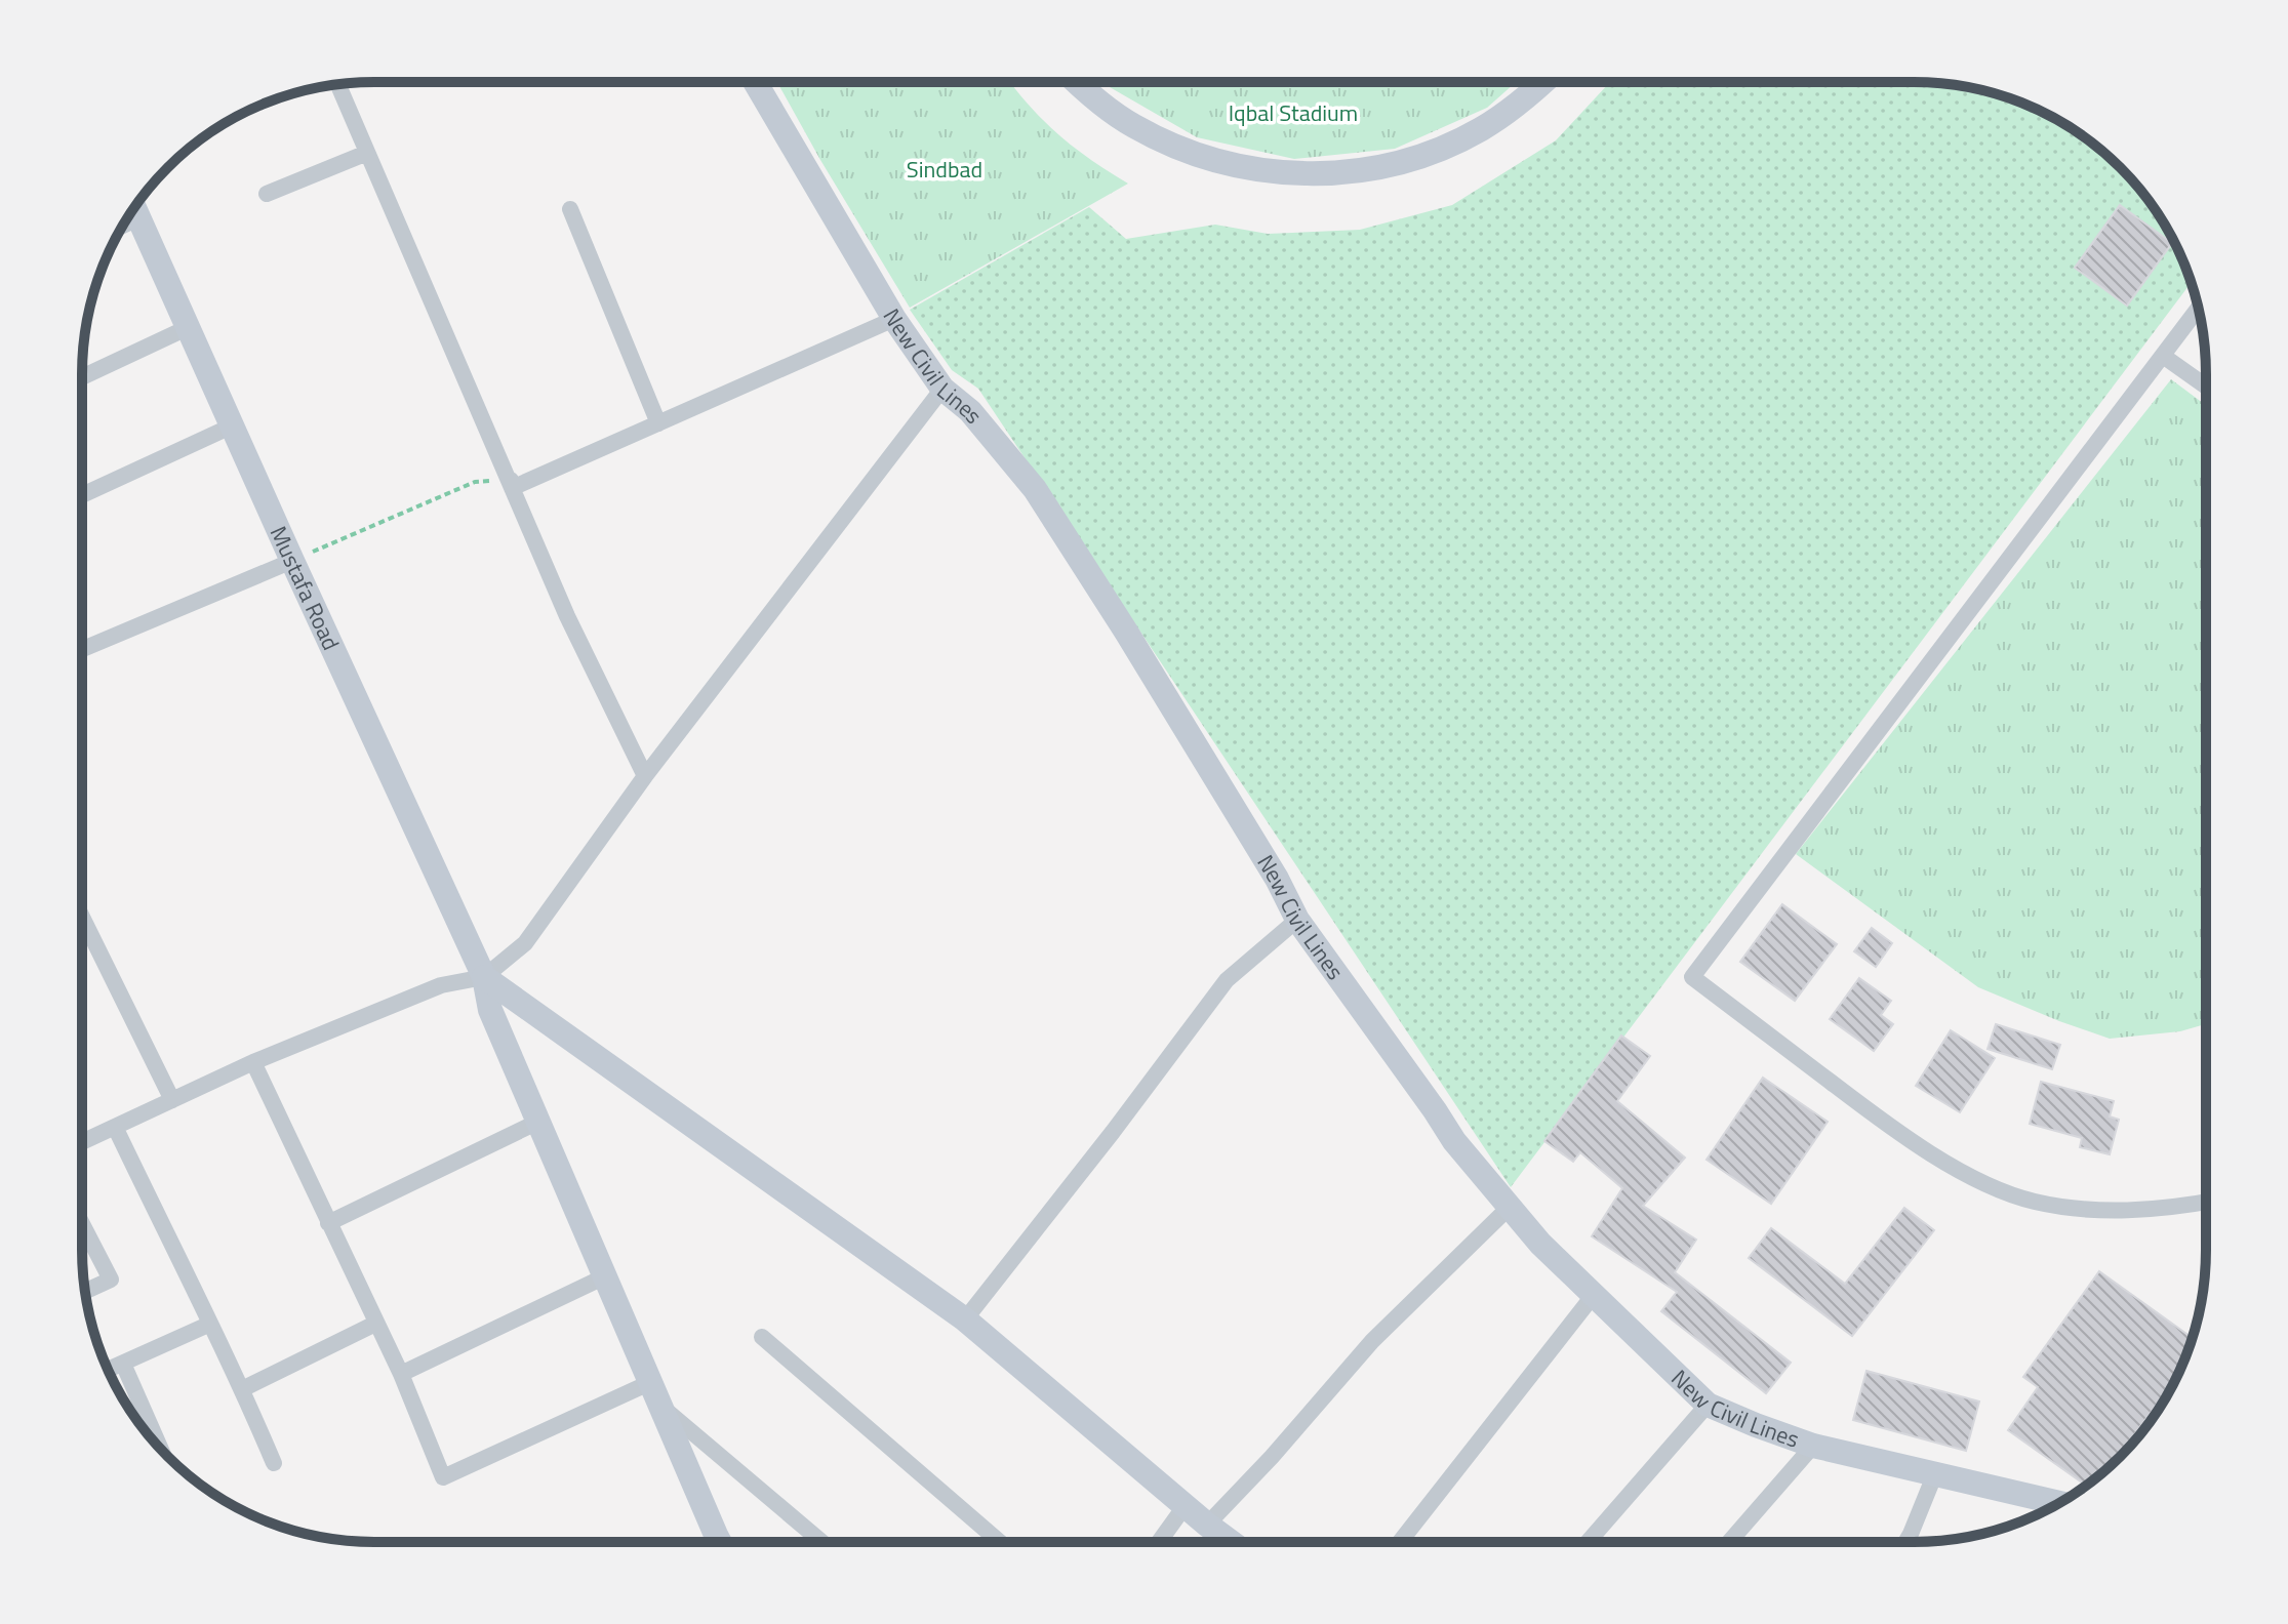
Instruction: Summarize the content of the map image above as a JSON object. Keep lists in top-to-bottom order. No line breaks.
{"streets":{"street":["New Civil Lines","Mustafa Road"]},"parks":["Iqbal Stadium","Sindbad"]}
